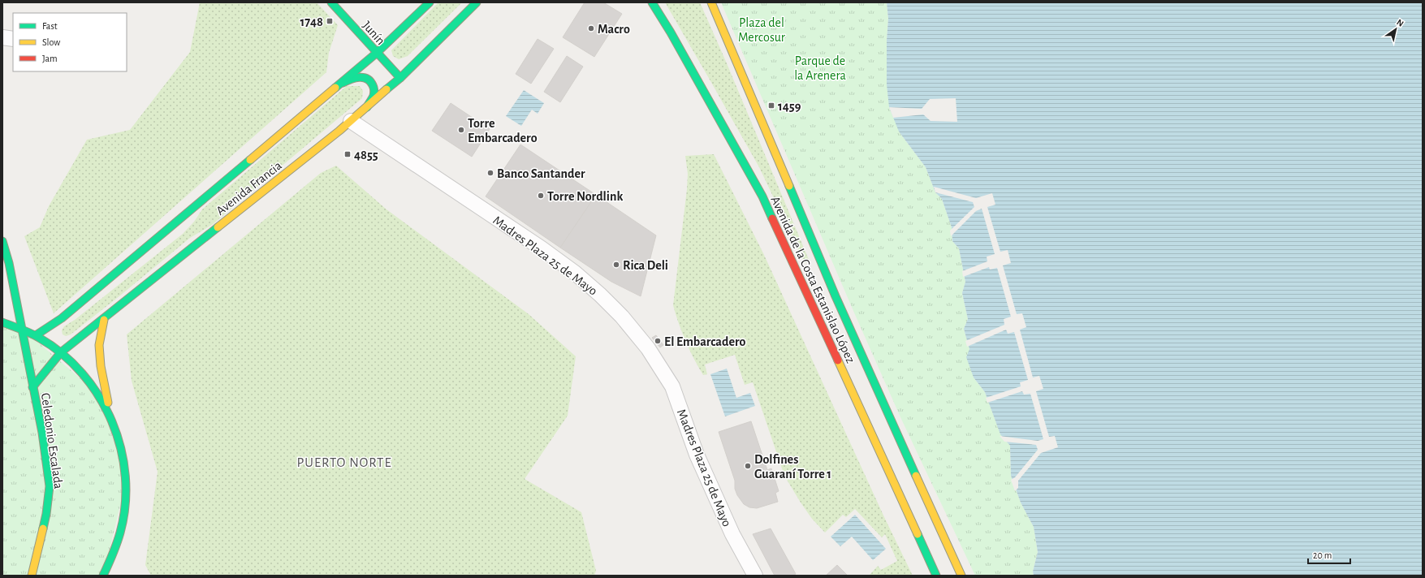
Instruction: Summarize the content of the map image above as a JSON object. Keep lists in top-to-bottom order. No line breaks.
{"streets":{"main road":["Junín","Avenida Francia","Avenida de la Costa Estanislao López","Celedonio Escalada"],"street":["Madres Plaza 25 de Mayo"]},"crossings":[["Junín","Avenida Francia"],["Avenida Francia","Madres Plaza 25 de Mayo"],["Avenida Francia","Celedonio Escalada"]],"districts":["PUERTO NORTE"],"parks":["Plaza del Mercosur","Parque de la Arenera"],"places":{"transit":["1748","1459","4855"],"other":["Macro","Torre Embarcadero","Banco Santander","Torre Nordlink","Rica Deli","El Embarcadero","Dolfines Guaraní Torre 1"]},"legend":["Fast","Slow","Jam"],"scale_bar":"20 m","north":"top right"}
